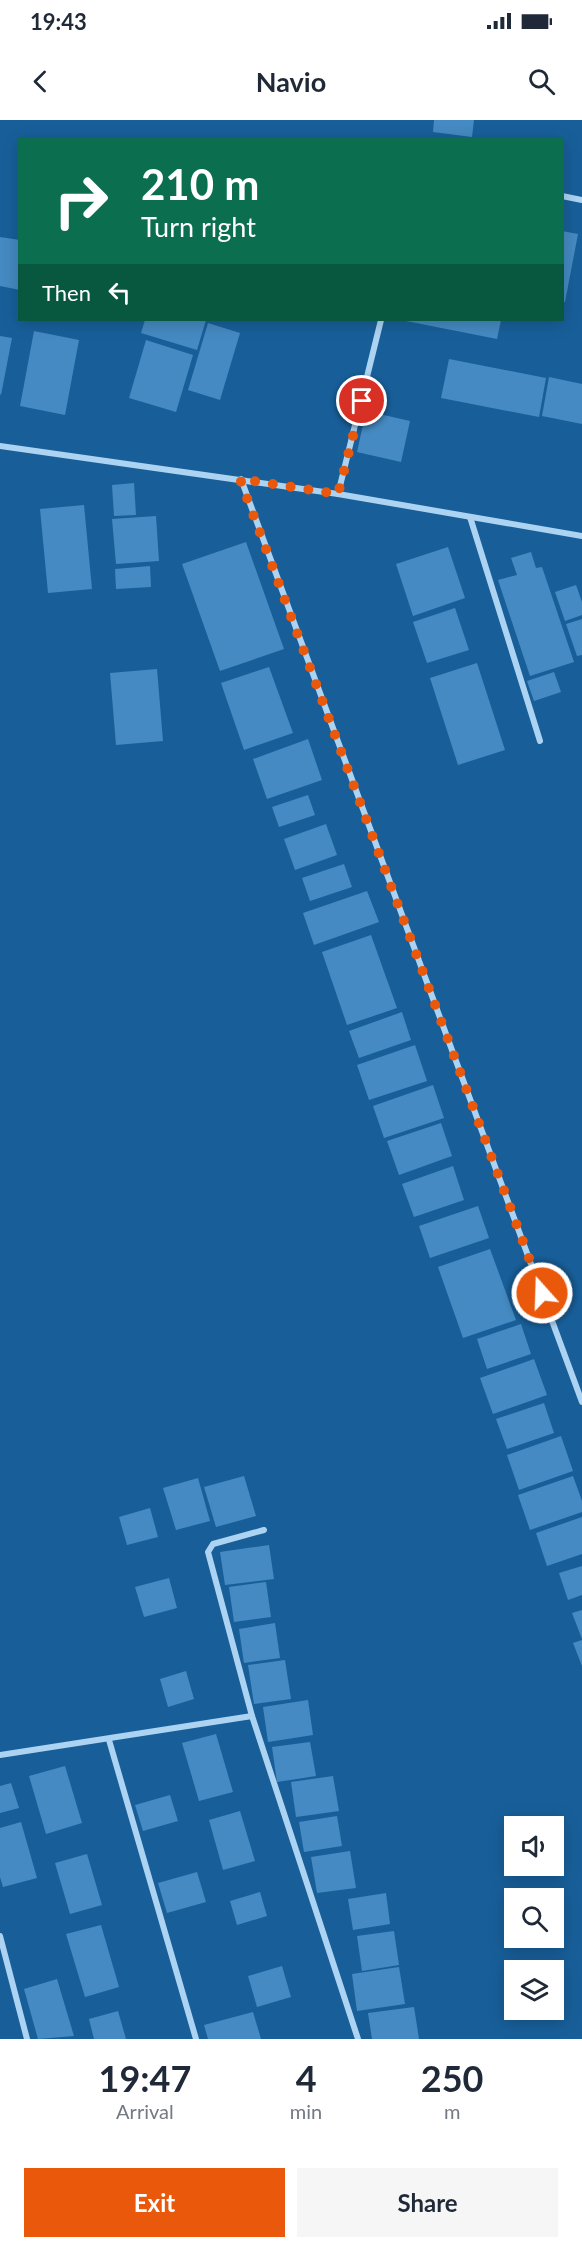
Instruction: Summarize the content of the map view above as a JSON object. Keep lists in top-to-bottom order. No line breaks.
{"page":{"status":"19:43","header":"Navio","turn":["210 m","Turn right"],"then":"Then","eta":["19:47","Arrival","4","min","250","m"],"buttons":["Exit","Share"]}}
